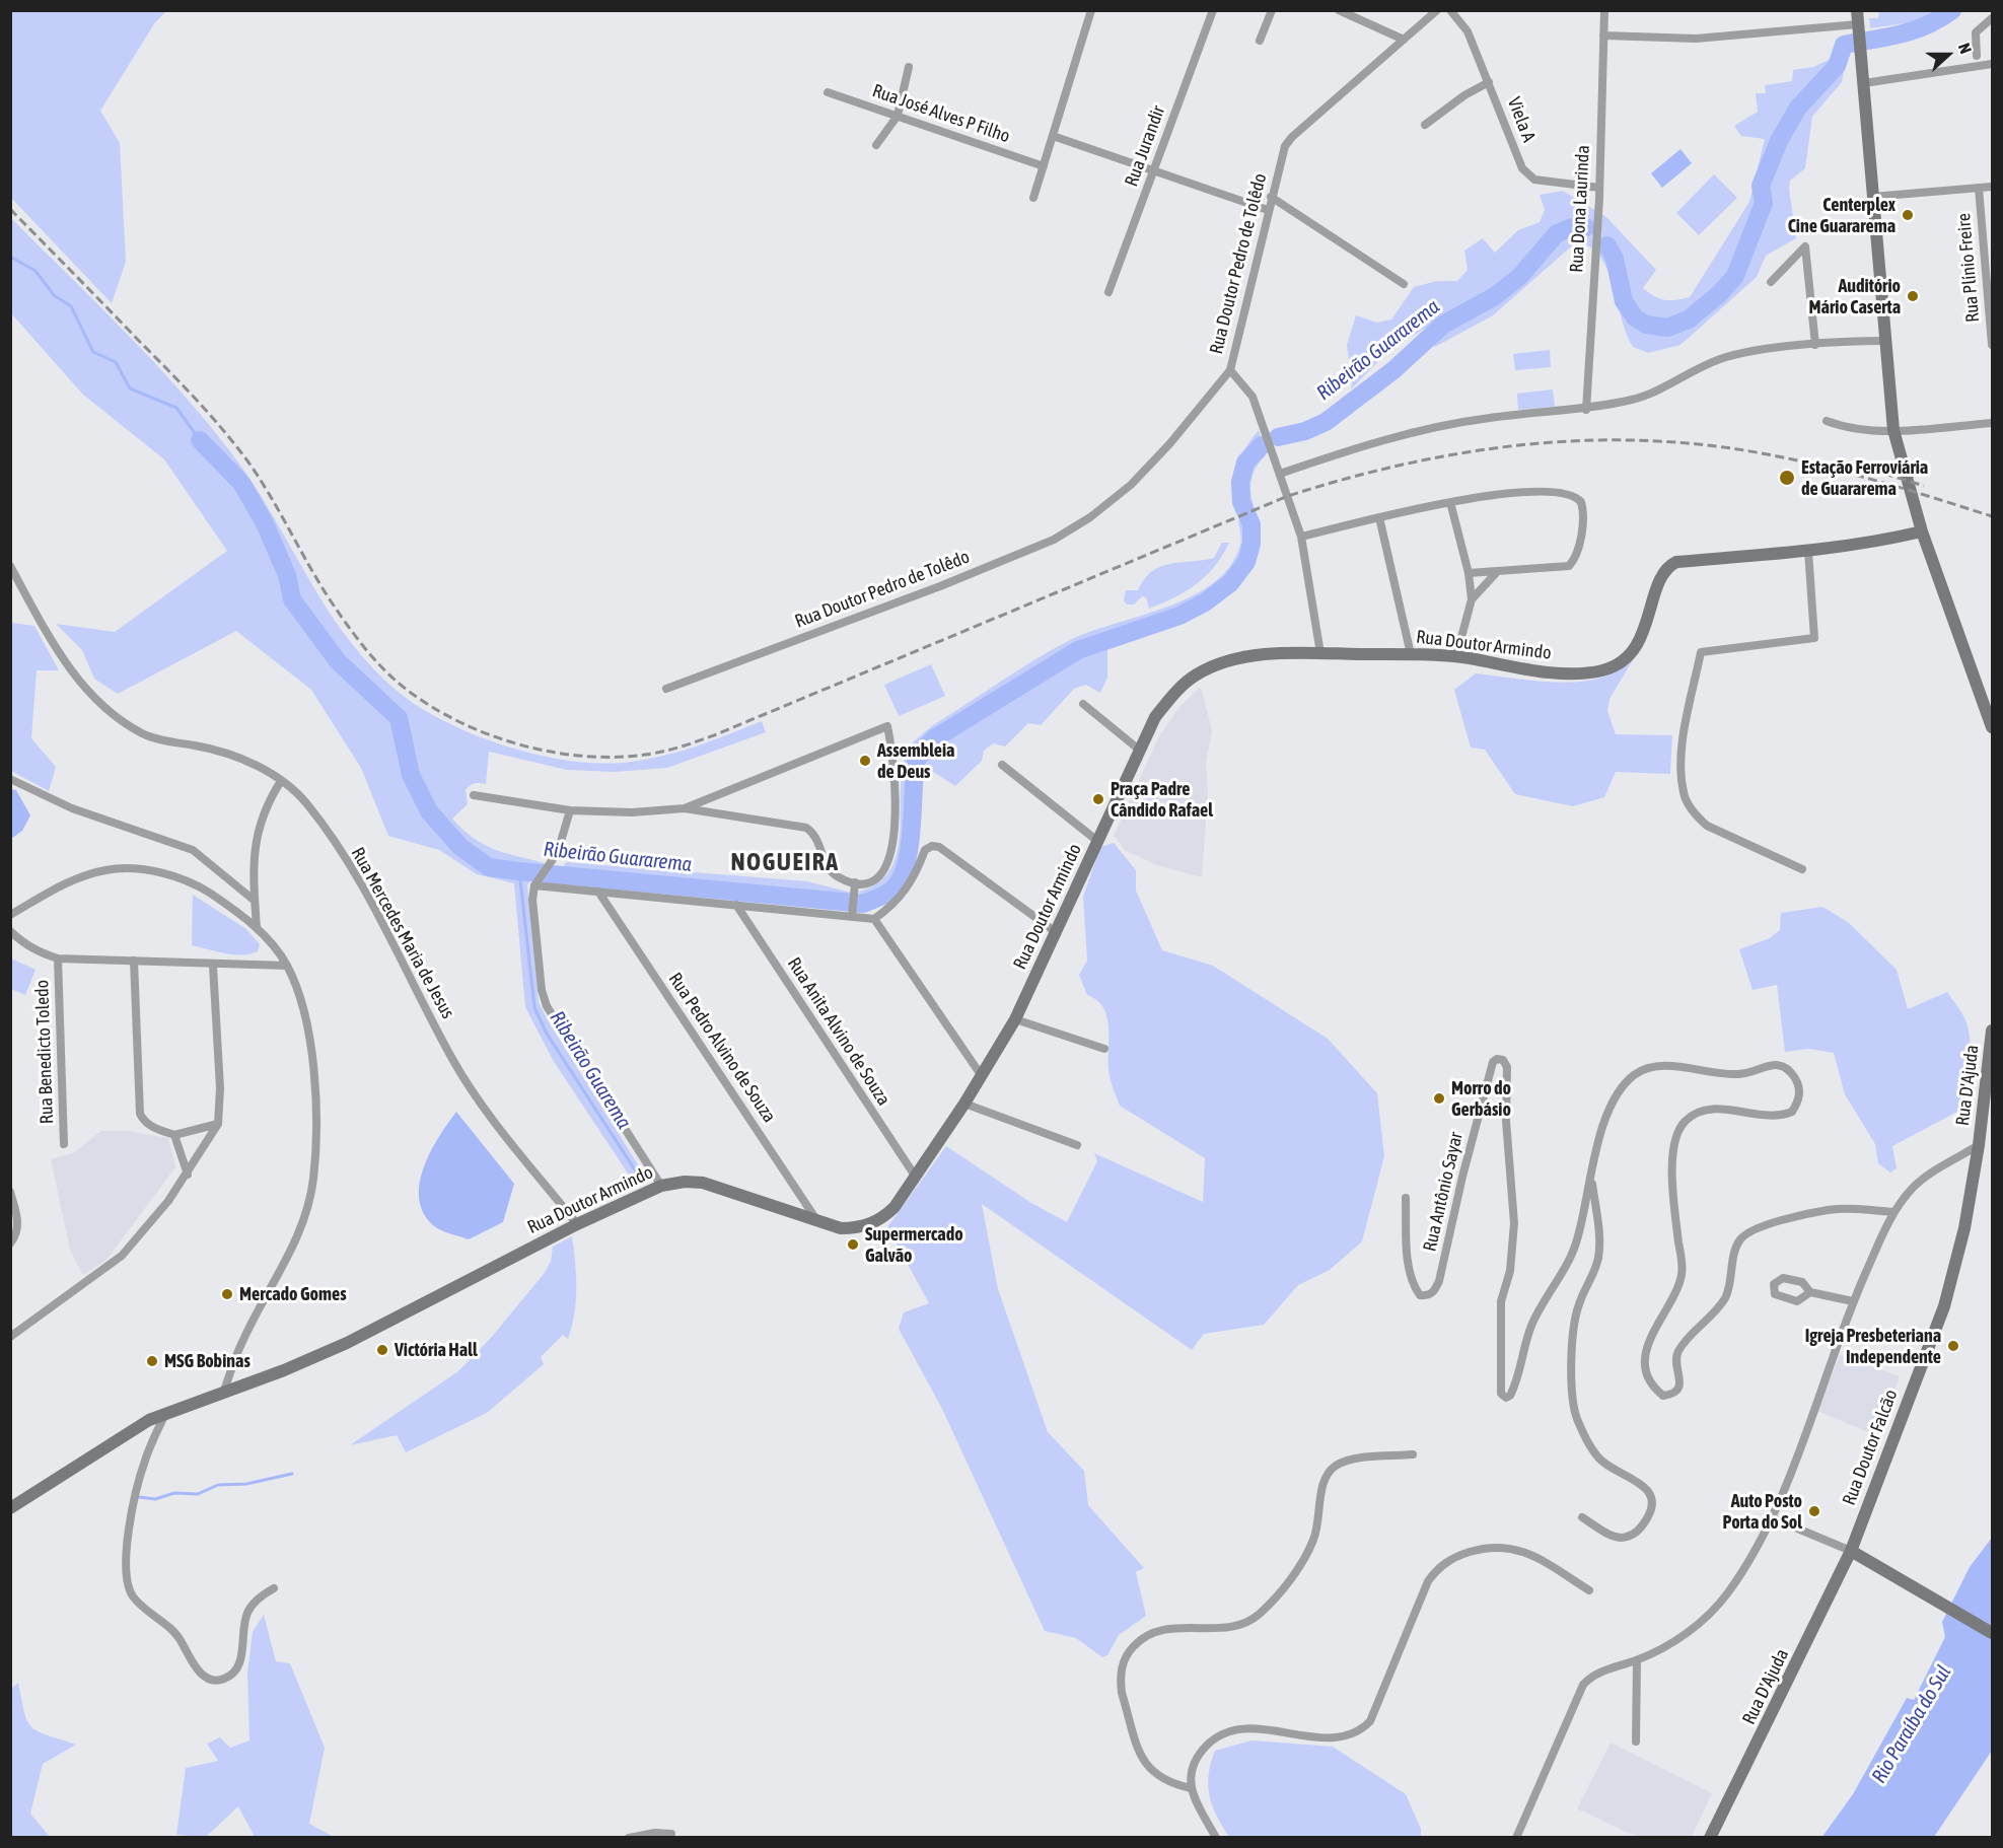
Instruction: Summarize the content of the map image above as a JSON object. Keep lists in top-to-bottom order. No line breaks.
{"streets":{"street":["Rua José Alves P Filho","Viela A","Rua Jurandir","Rua Dona Laurinda","Rua Doutor Pedro de Tolêdo","Rua Plínio Freire","Rua Doutor Armindo","Rua Mercedes Maria de Jesus","Rua Anita Alvino de Souza","Rua Pedro Alvino de Souza","Rua Benedicto Toledo","Rua D'Ajuda","Rua Antônio Sayar","Rua Doutor Falcão"]},"crossings":[["Viela A","Rua Dona Laurinda"],["Rua Doutor Armindo","Rua Mercedes Maria de Jesus"],["Rua Doutor Armindo","Rua Anita Alvino de Souza"],["Rua Doutor Armindo","Rua Pedro Alvino de Souza"],["Rua D'Ajuda","Rua Doutor Falcão"]],"districts":["NOGUEIRA"],"water":["Ribeirão Guararema","Ribeirão Guarema","Rio Paraíba do Sul"],"places":["Centerplex Cine Guararema","Auditório Mário Caserta","Estação Ferroviária de Guararema","Assembleia de Deus","Praça Padre Cândido Rafael","Morro do Gerbásio","Supermercado Galvão","Mercado Gomes","Igreja Presbeteriana Independente","Victória Hall","MSG Bobinas","Auto Posto Porta do Sol"],"north":"right"}
